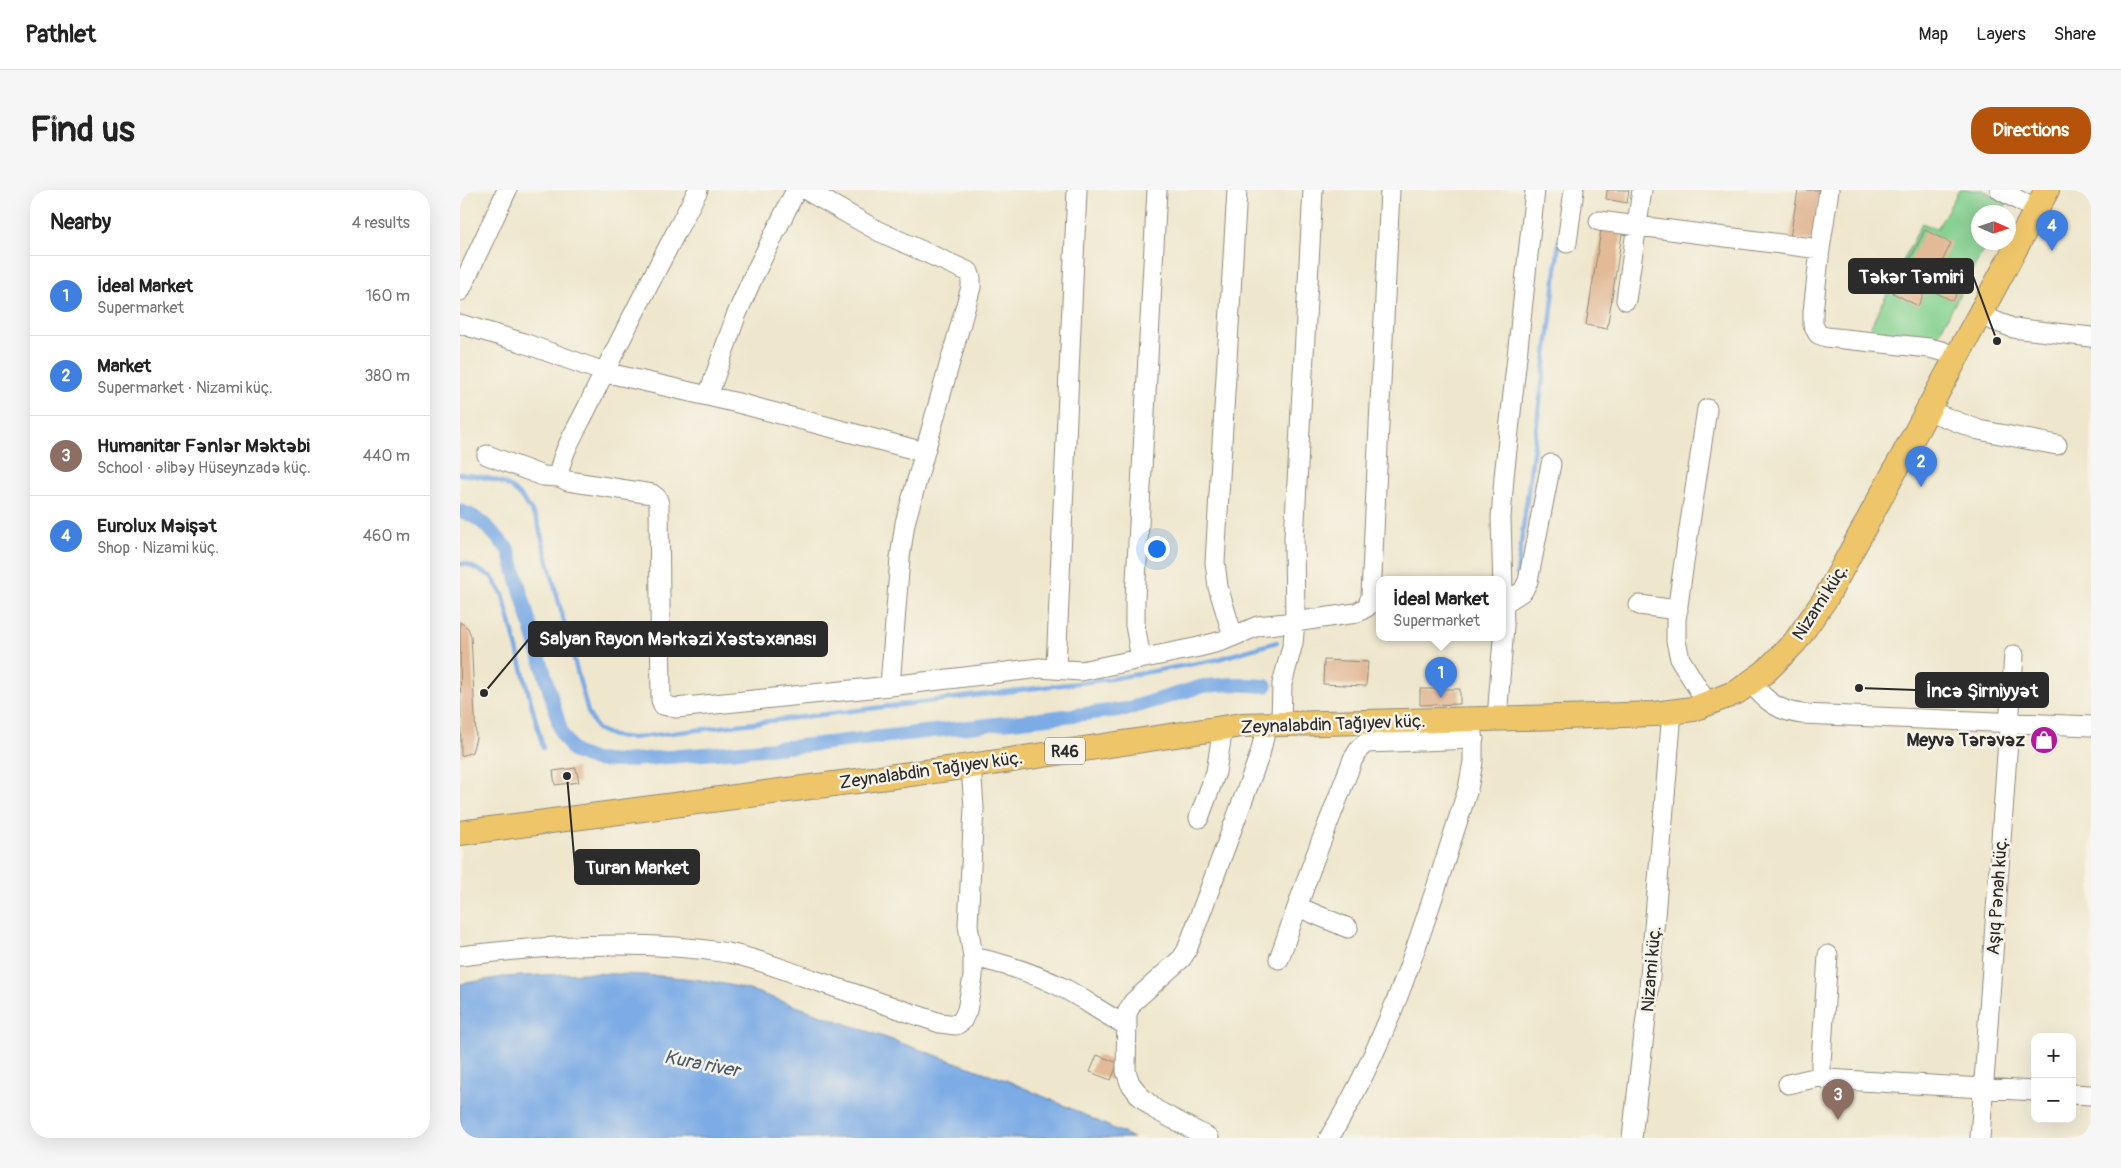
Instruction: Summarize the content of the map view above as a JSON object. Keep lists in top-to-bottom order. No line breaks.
{"streets":{"main road":["Nizami küç.","Zeynalabdin Tağıyev küç.","R46"],"street":["Aşıq Pənah küç."]},"crossings":[["Nizami küç.","Zeynalabdin Tağıyev küç."]],"water":["Kura river"],"places":{"other":["Təkər Təmiri","İncə Şirniyyət","Salyan Rayon Mərkəzi Xəstəxanası","Turan Market"],"shop":["Meyvə Tərəvəz"]},"north":"right","page":{"header":"Pathlet","nav":["Map","Layers","Share"],"buttons":"Directions","title":"Find us","heading":["Nearby","4 results"],"pins":["4","2","1","3"],"list":[{"mark":"1","name":"İdeal Market","note":"Supermarket","value":"160 m"},{"mark":"2","name":"Market","note":"Supermarket · Nizami küç.","value":"380 m"},{"mark":"3","name":"Humanitar Fənlər Məktəbi","note":"School · Əlibəy Hüseynzadə küç.","value":"440 m"},{"mark":"4","name":"Eurolux Məişət","note":"Shop · Nizami küç.","value":"460 m"}],"popup":["İdeal Market","Supermarket"],"map_buttons":["+","−"]}}
